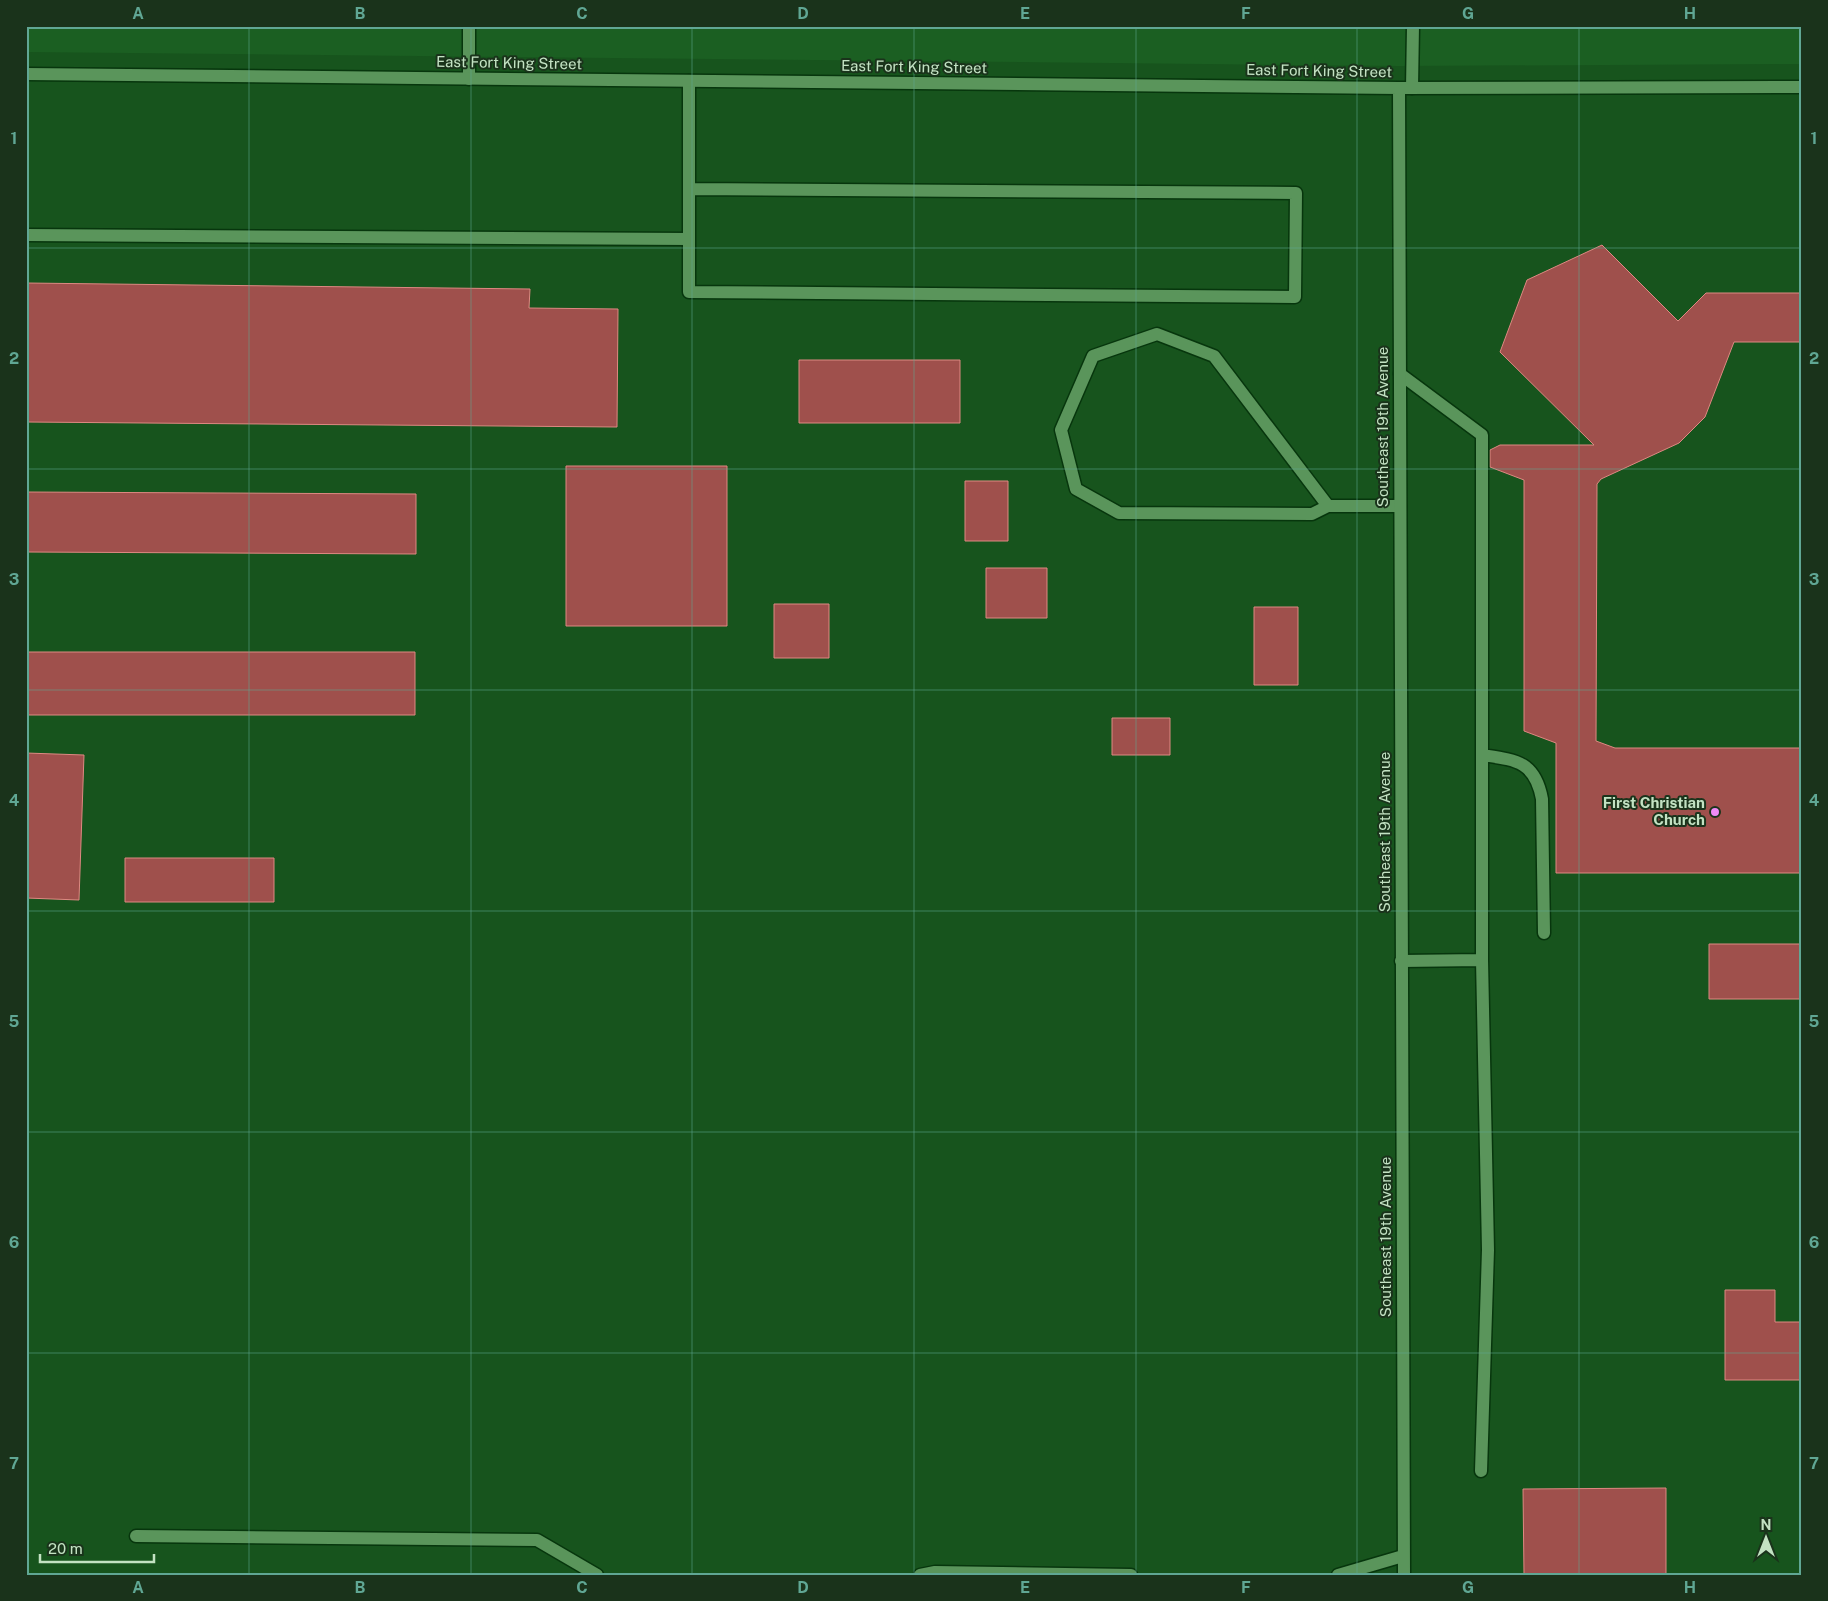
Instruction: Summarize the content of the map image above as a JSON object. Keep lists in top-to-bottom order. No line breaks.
{"streets":{"street":["East Fort King Street","Southeast 19th Avenue"]},"crossings":[["East Fort King Street","Southeast 19th Avenue"]],"places":["First Christian Church"],"scale_bar":"20 m","north":"top","grid":{"columns":["A","B","C","D","E","F","G","H"],"rows":["1","2","3","4","5","6","7"]}}
